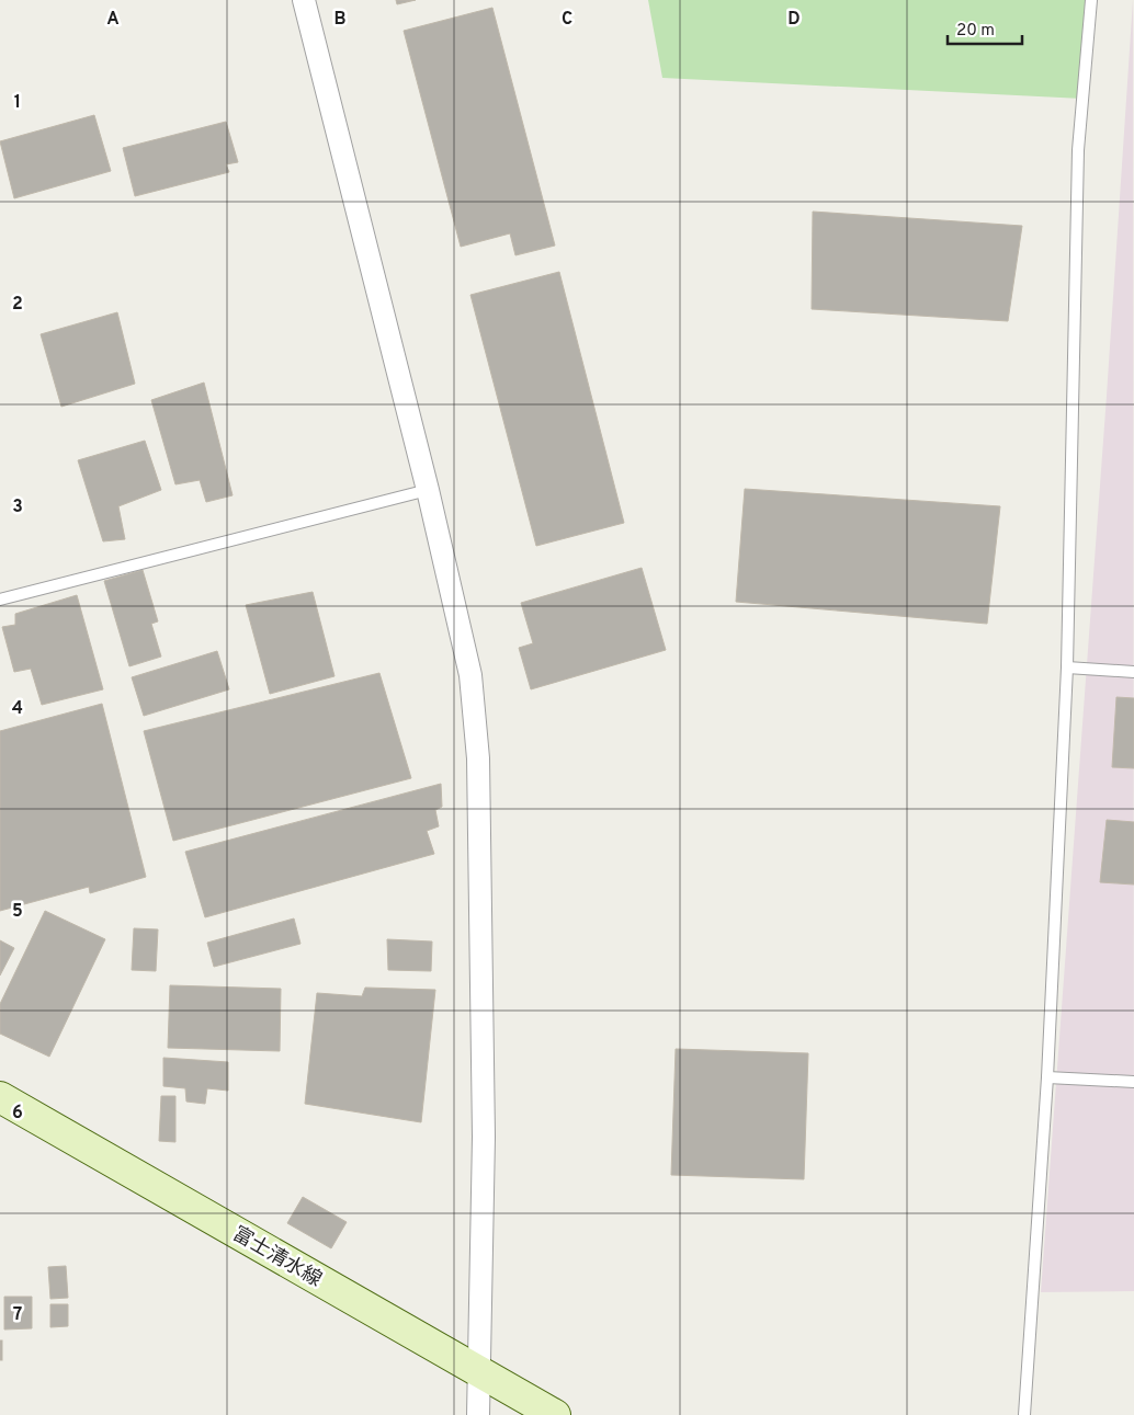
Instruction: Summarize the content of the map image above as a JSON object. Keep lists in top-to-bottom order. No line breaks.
{"streets":{"main road":["富士清水線"]},"scale_bar":"20 m","grid":{"columns":["A","B","C","D"],"rows":["1","2","3","4","5","6","7"]}}
